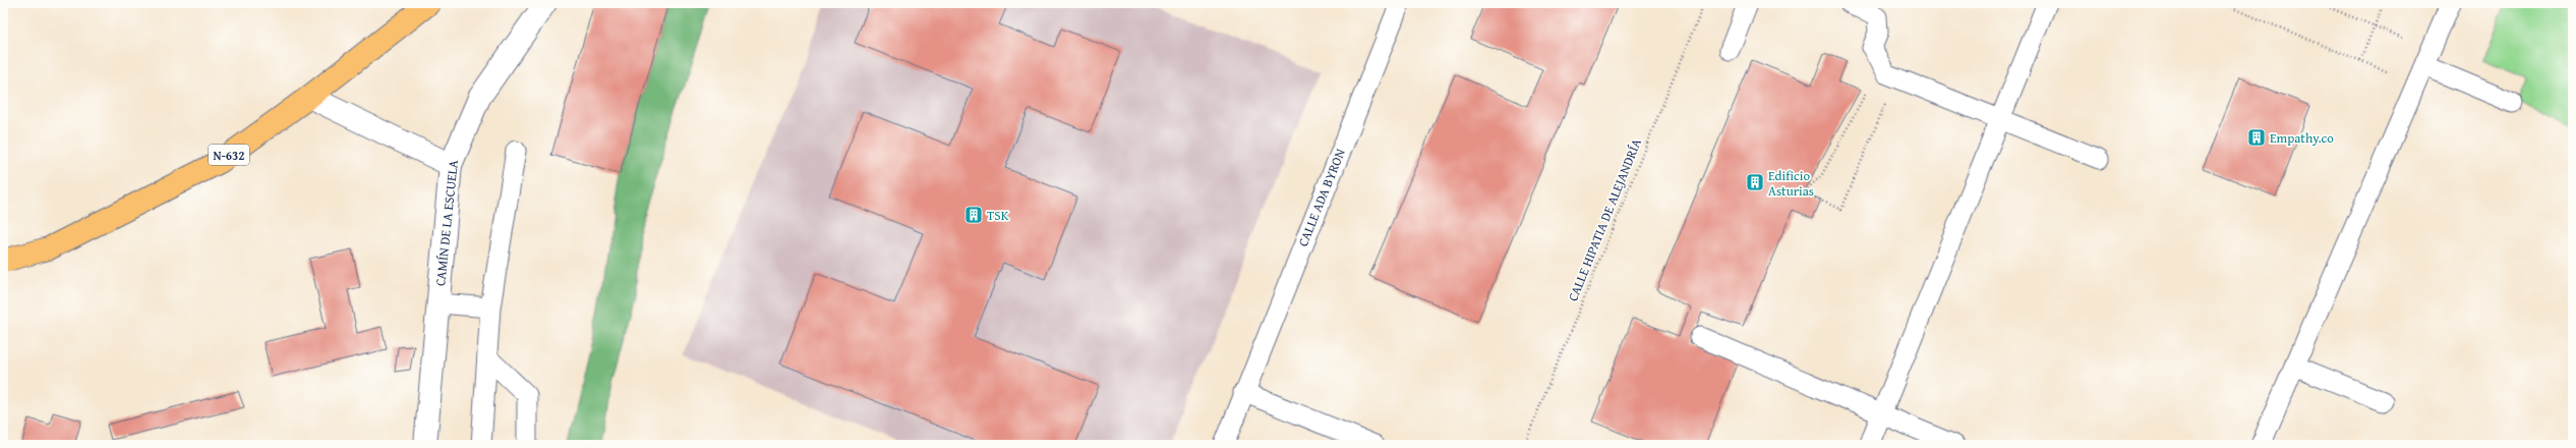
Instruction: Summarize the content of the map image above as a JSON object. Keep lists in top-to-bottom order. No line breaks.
{"streets":{"highway":["N-632"],"street":["CAMÍN DE LA ESCUELA"],"lane":["CALLE ADA BYRON"],"path":["CALLE HIPATIA DE ALEJANDRÍA"]},"places":{"building":["Empathy.co","Edificio Asturias","TSK"]}}
